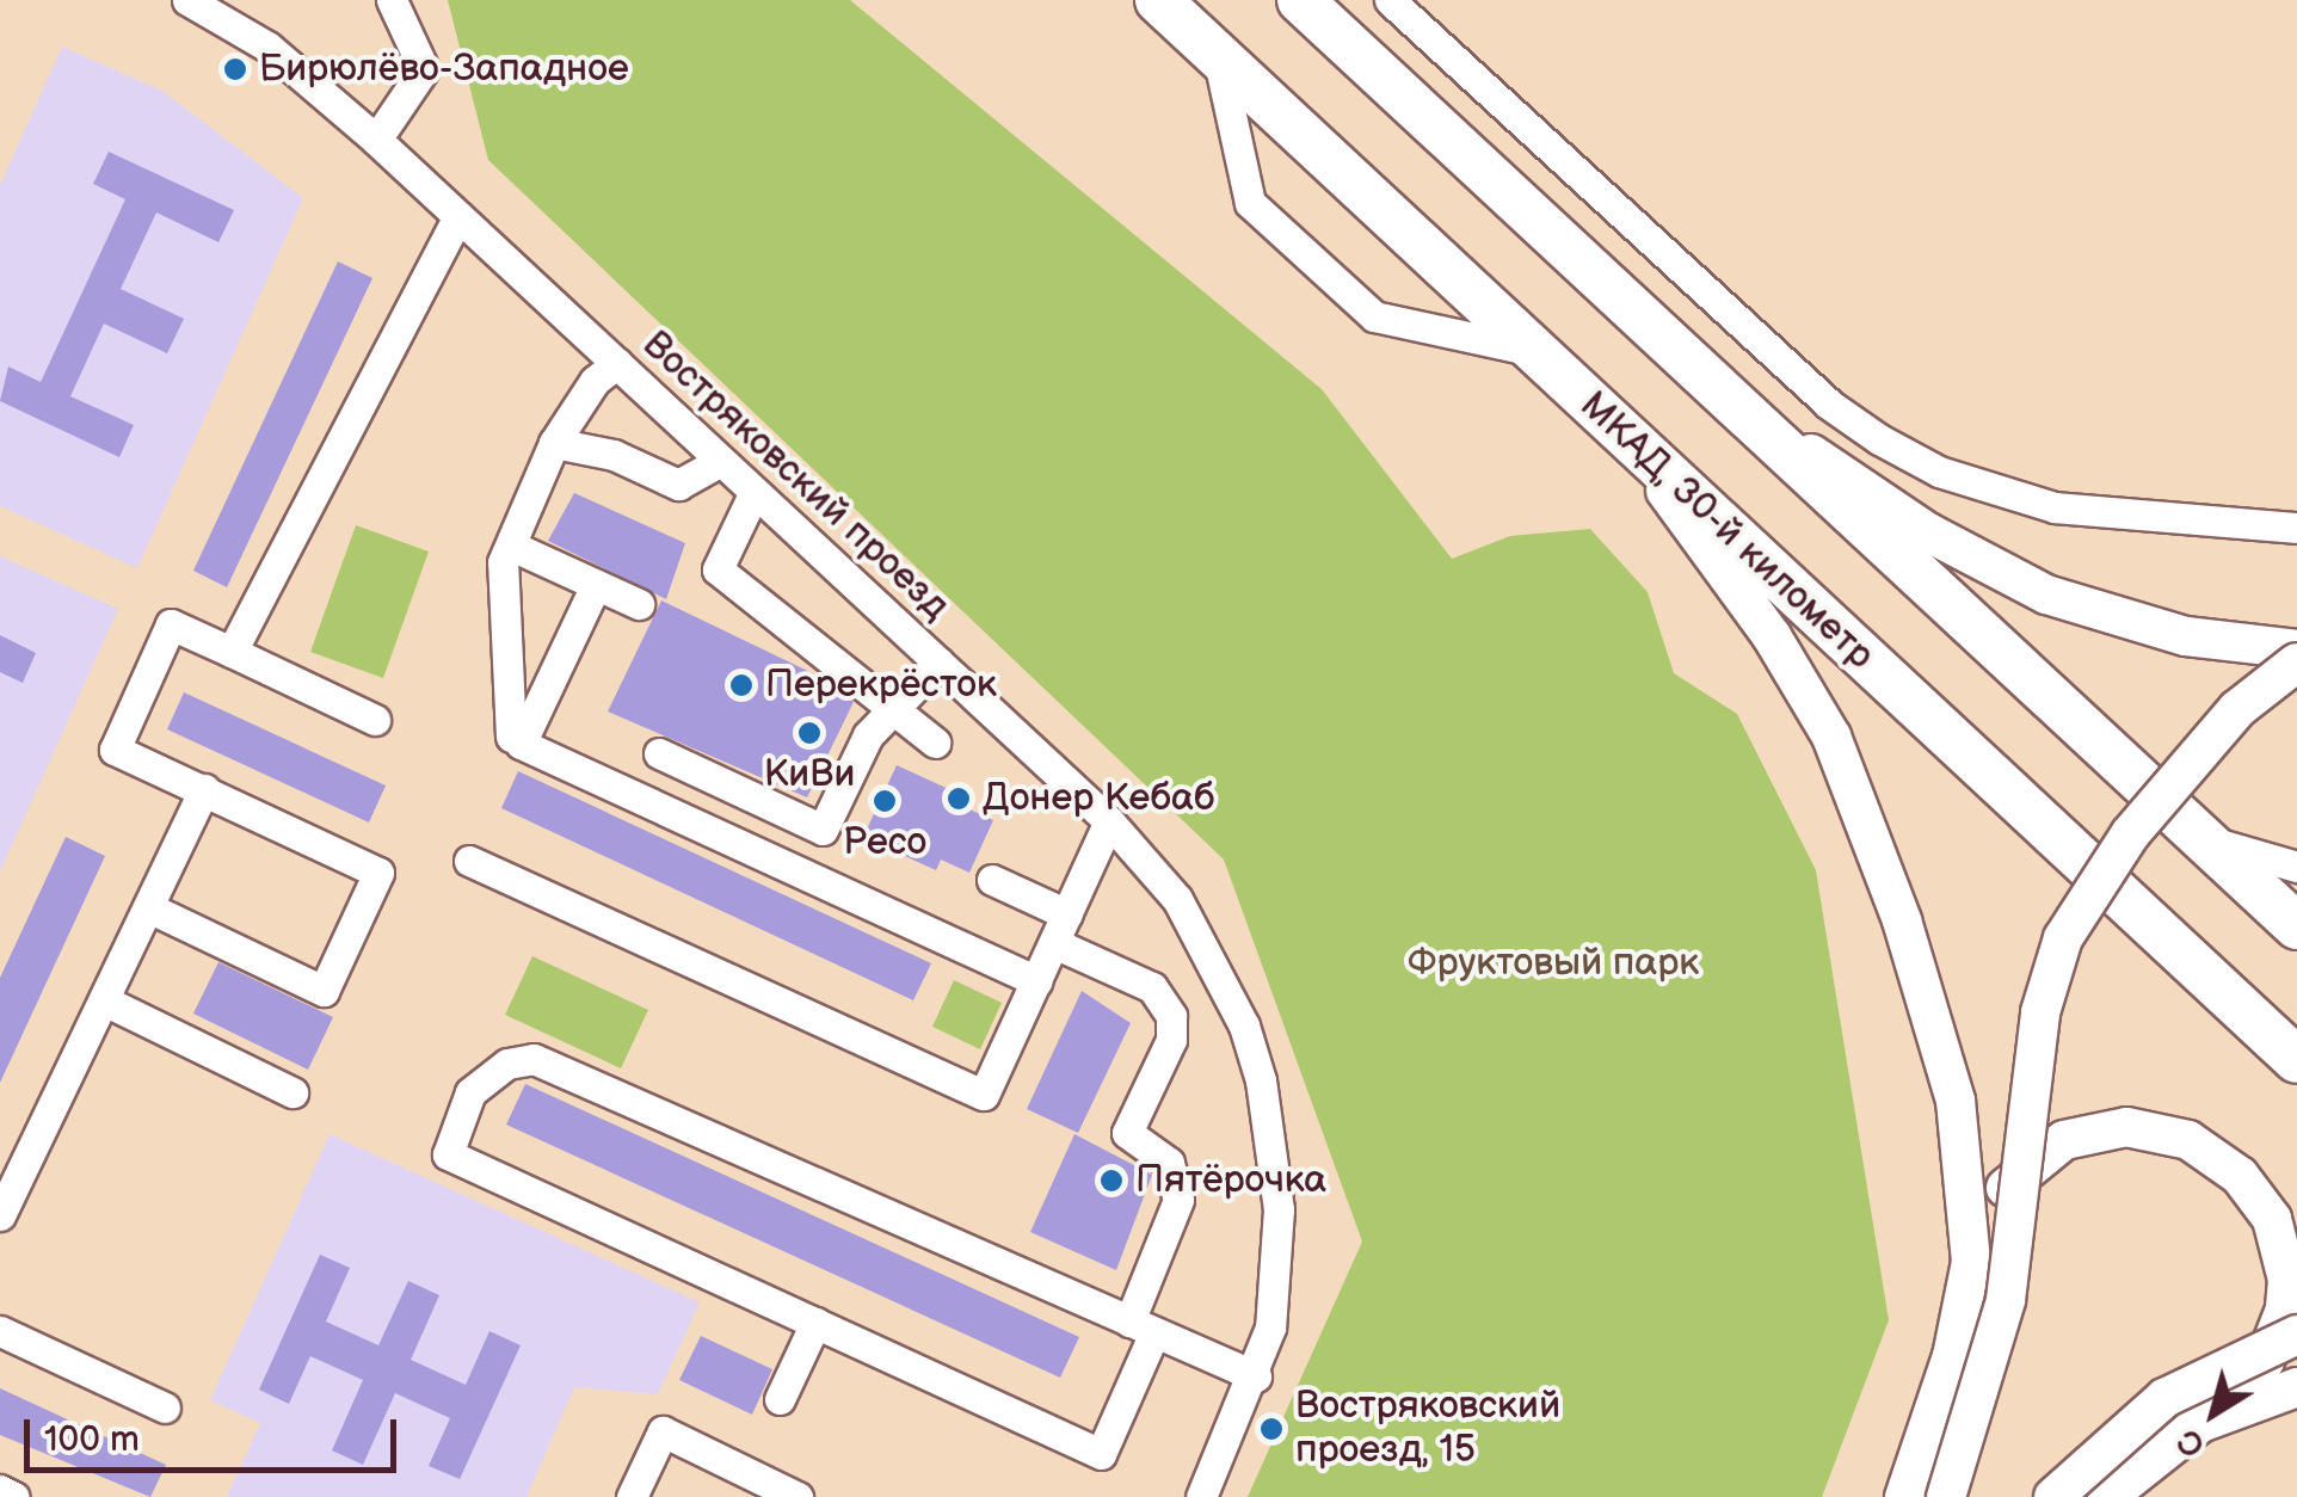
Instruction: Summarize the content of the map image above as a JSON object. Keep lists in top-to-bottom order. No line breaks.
{"streets":{"highway":["МКАД, 30-й километр"],"street":["Востряковский проезд"]},"parks":["Фруктовый парк"],"places":["Бирюлёво-Западное","Перекрёсток","КиВи","Донер Кебаб","Ресо","Пятёрочка","Востряковский проезд, 15"],"scale_bar":"100 m","north":"bottom left"}
